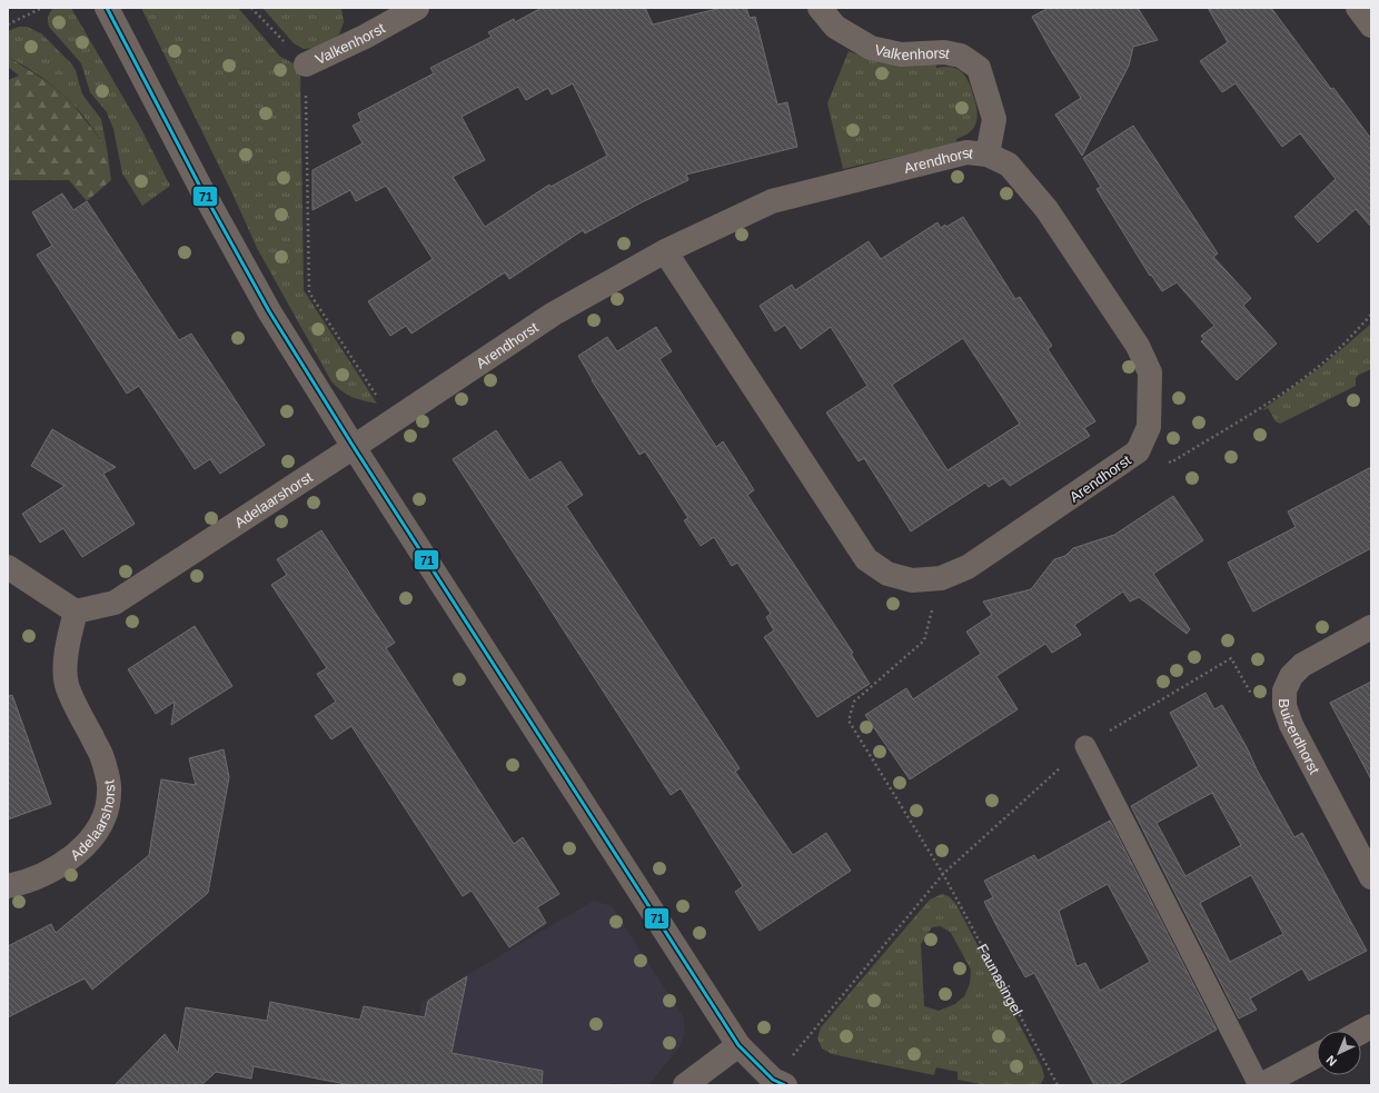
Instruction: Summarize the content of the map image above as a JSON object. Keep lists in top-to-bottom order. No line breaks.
{"streets":{"street":["Valkenhorst","Arendhorst","Adelaarshorst","Buizerdhorst"],"path":["Faunasingel"]},"crossings":[["Valkenhorst","Arendhorst"],["Arendhorst","Adelaarshorst"],["Arendhorst","Faunasingel"]],"lines":["transit line 71"],"north":"bottom left"}
